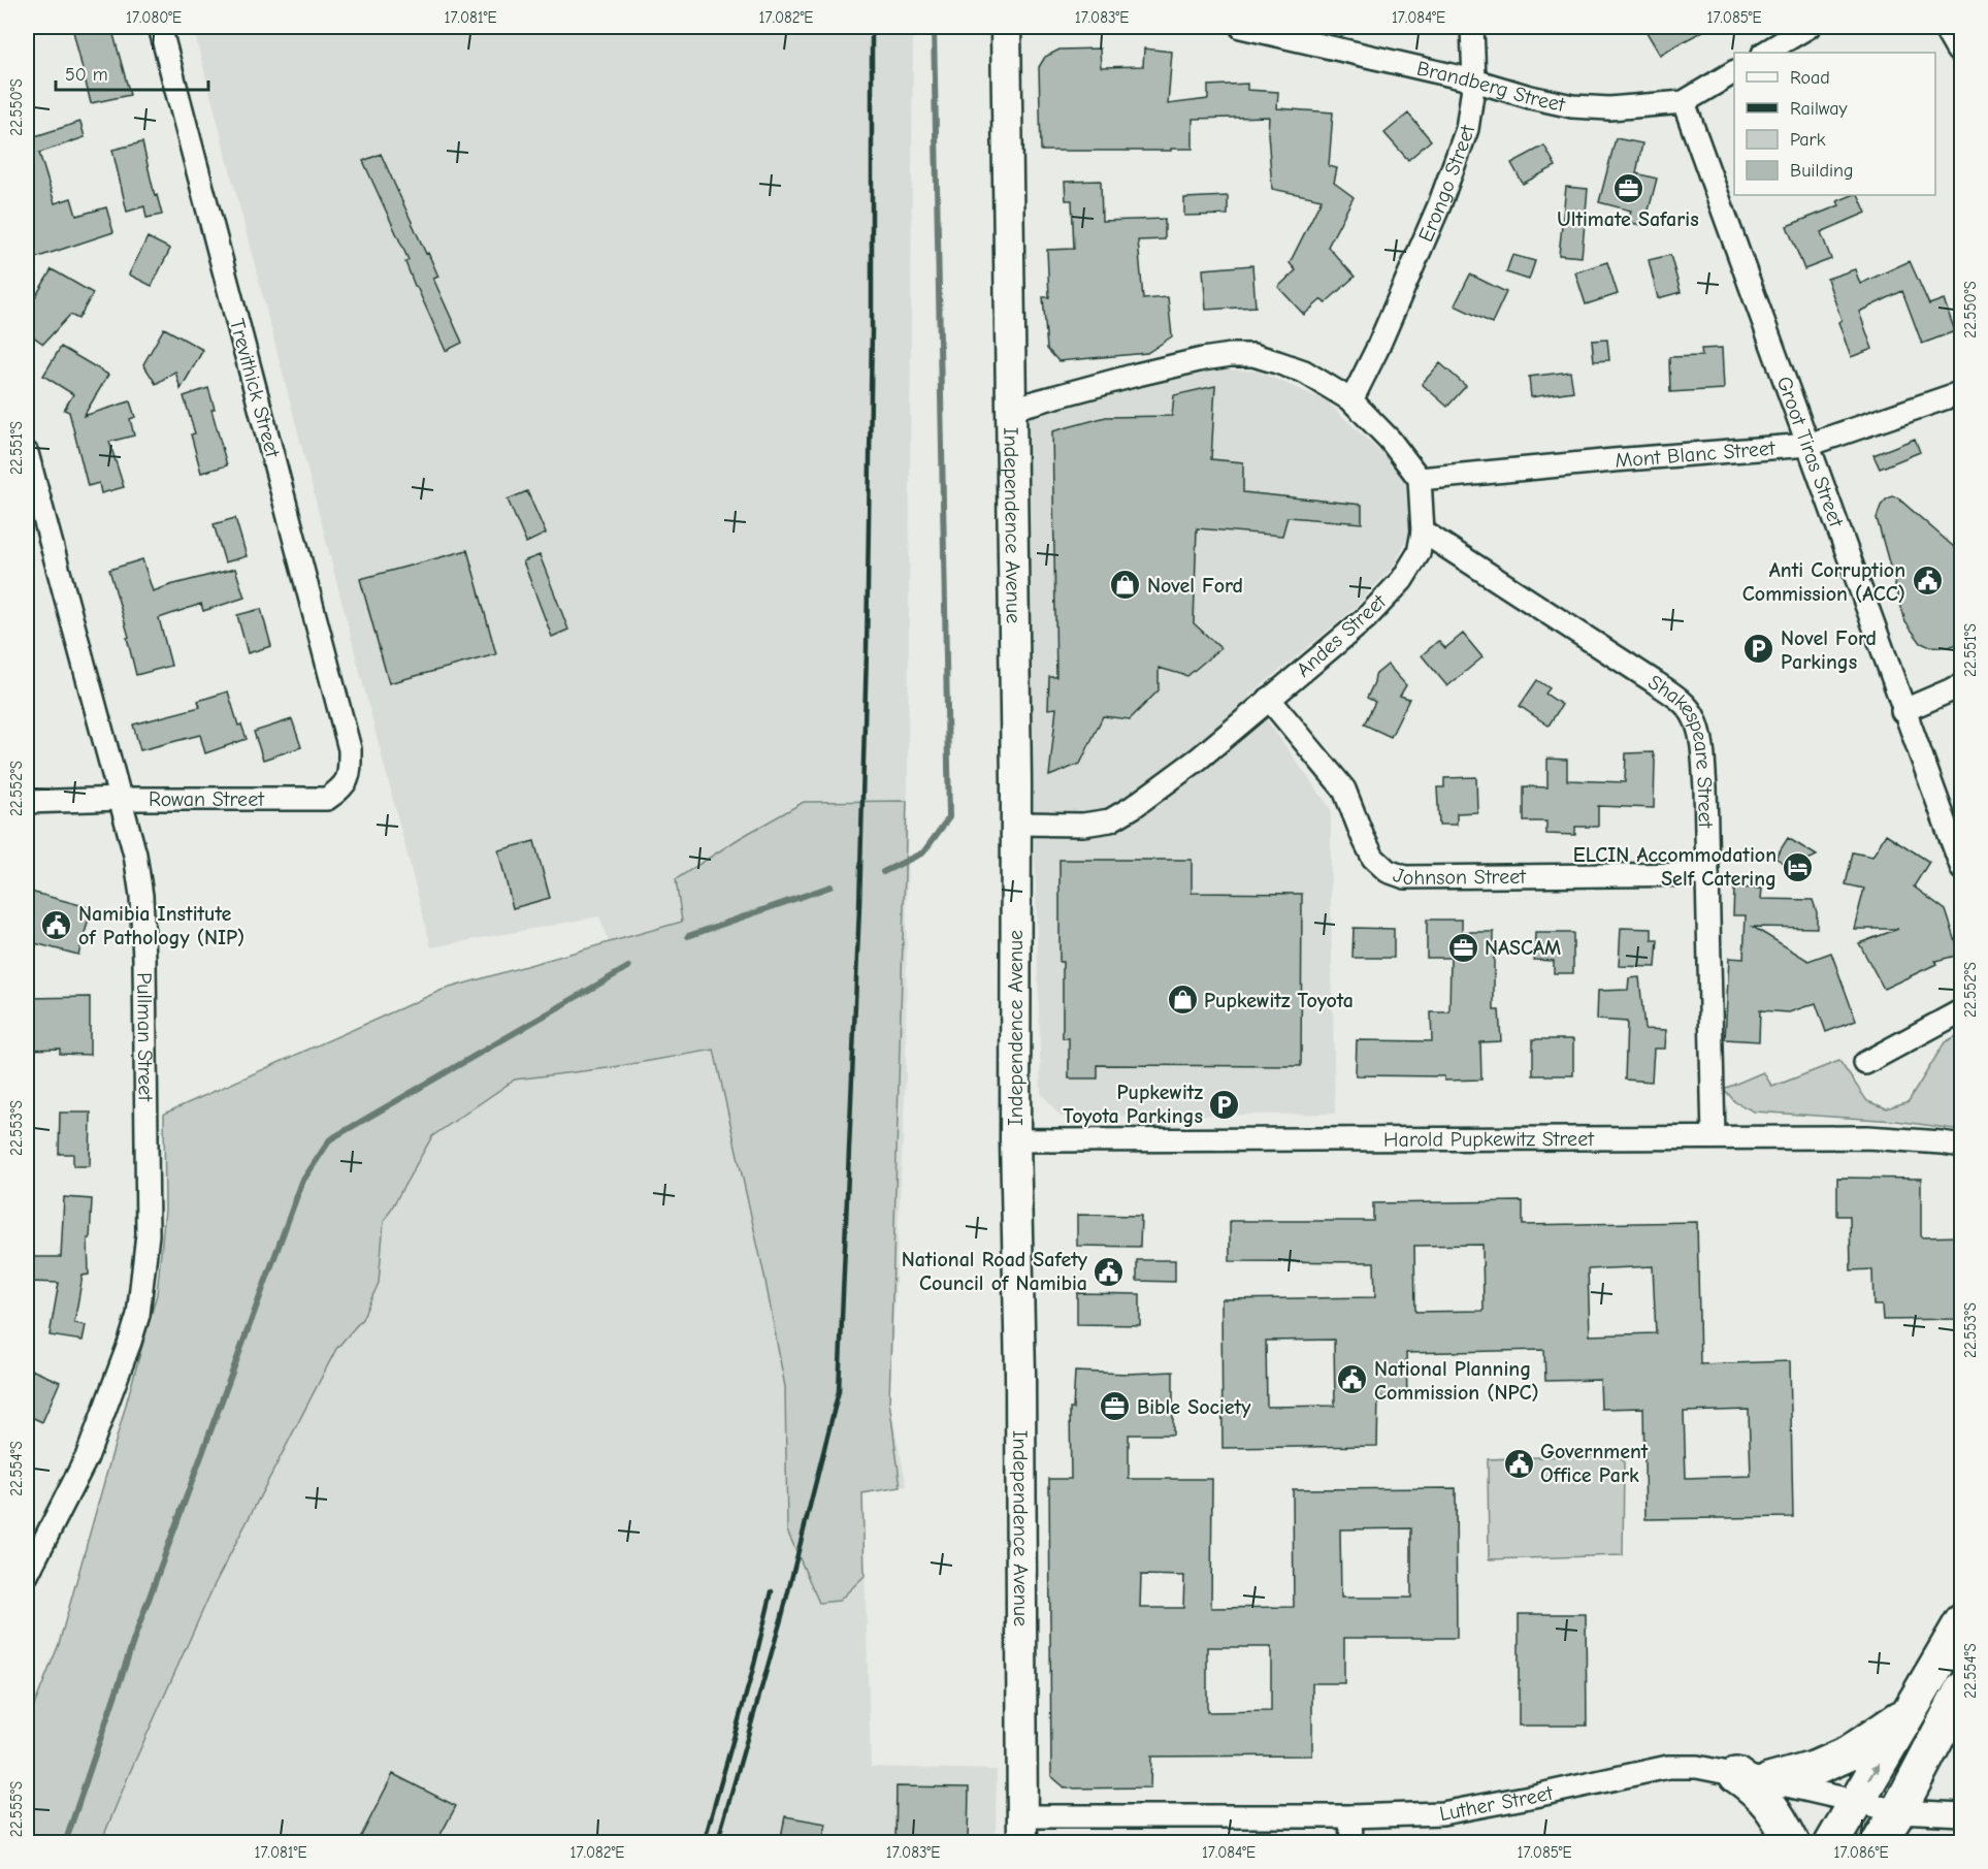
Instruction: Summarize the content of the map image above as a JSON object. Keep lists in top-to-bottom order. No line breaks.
{"streets":{"main road":["Independence Avenue"],"street":["Brandberg Street","Erongo Street","Trevithick Street","Groot Tiras Street","Mont Blanc Street","Andes Street","Shakespeare Street","Rowan Street","Johnson Street","Pullman Street","Harold Pupkewitz Street","Luther Street"]},"crossings":[["Brandberg Street","Erongo Street"],["Brandberg Street","Groot Tiras Street"],["Trevithick Street","Rowan Street"],["Groot Tiras Street","Mont Blanc Street"],["Mont Blanc Street","Andes Street"],["Independence Avenue","Andes Street"],["Independence Avenue","Harold Pupkewitz Street"],["Independence Avenue","Luther Street"],["Andes Street","Shakespeare Street"],["Andes Street","Johnson Street"],["Shakespeare Street","Johnson Street"],["Shakespeare Street","Harold Pupkewitz Street"],["Rowan Street","Pullman Street"]],"places":{"office":["Ultimate Safaris","NASCAM","Bible Society"],"public building":["Anti Corruption Commission (ACC)","Namibia Institute of Pathology (NIP)","National Road Safety Council of Namibia","National Planning Commission (NPC)","Government Office Park"],"shop":["Novel Ford","Pupkewitz Toyota"],"parking":["Novel Ford Parkings","Pupkewitz Toyota Parkings"],"hotel":["ELCIN Accommodation Self Catering"]},"legend":["Road","Railway","Park","Building"],"scale_bar":"50 m","coordinates":["17.080°E","17.081°E","17.082°E","17.083°E","17.084°E","17.085°E","22.550°S","22.551°S","22.552°S","22.553°S","22.554°S","22.555°S","17.086°E"]}
